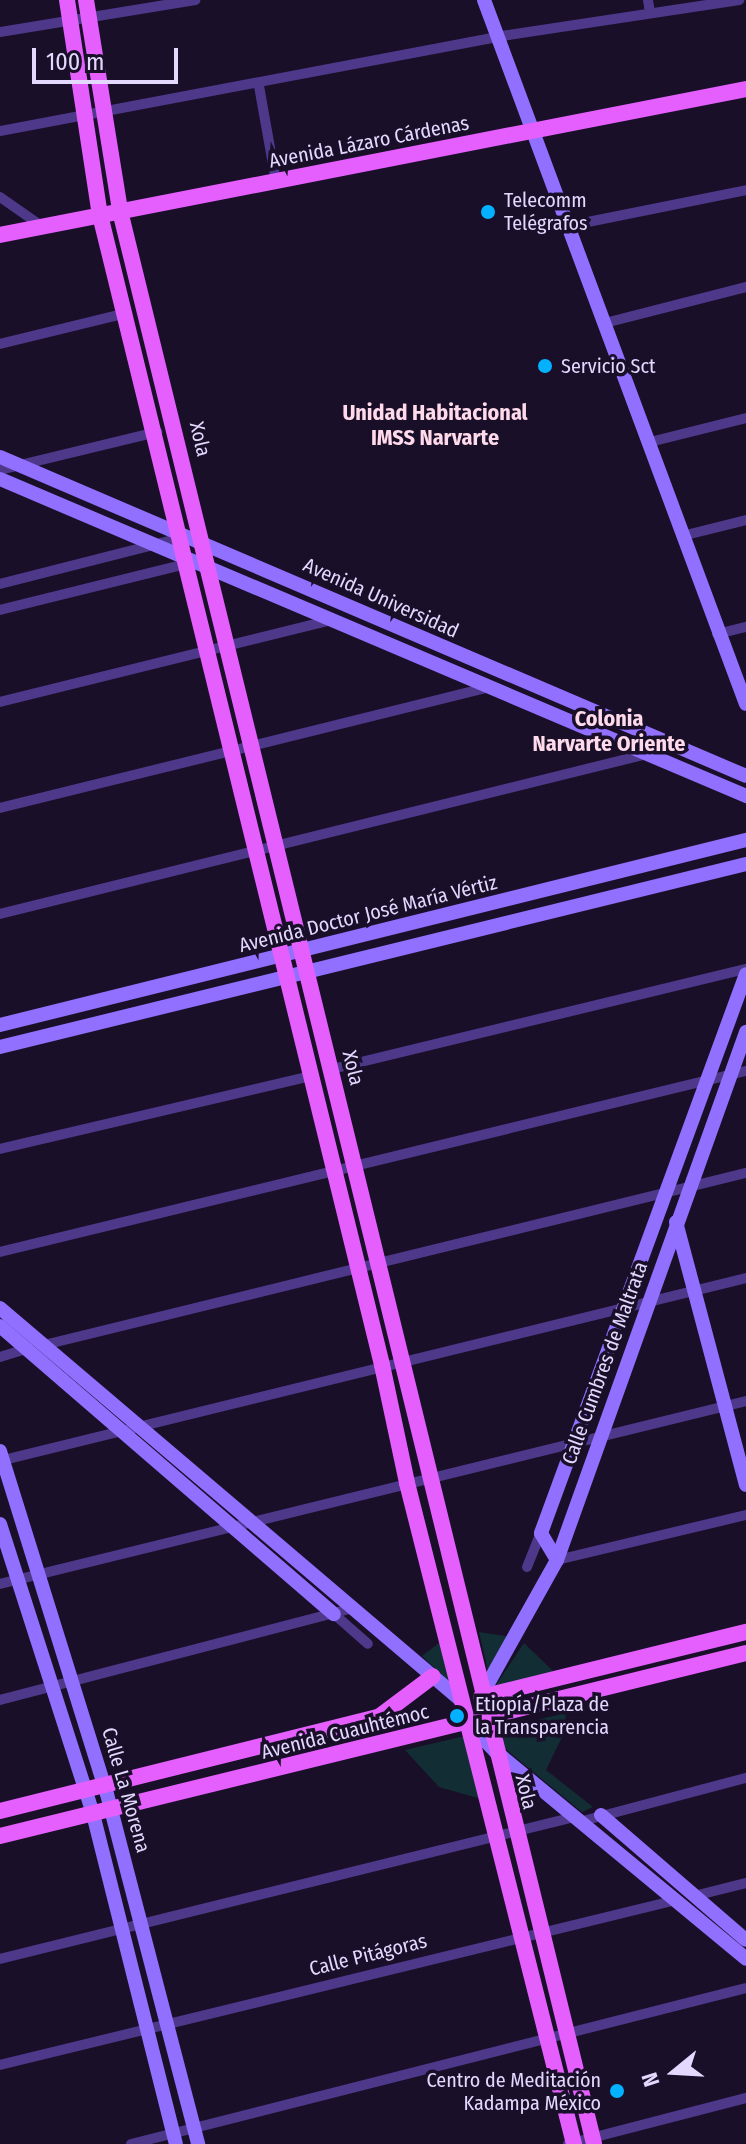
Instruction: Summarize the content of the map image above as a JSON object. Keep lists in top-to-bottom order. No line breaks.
{"streets":{"main road":["Avenida Lázaro Cárdenas","Xola","Avenida Universidad","Avenida Doctor José María Vértiz","Calle Cumbres de Maltrata","Avenida Cuauhtémoc","Calle La Morena","Calle Pitágoras"]},"crossings":[["Avenida Lázaro Cárdenas","Xola"],["Xola","Avenida Universidad"],["Xola","Avenida Doctor José María Vértiz"],["Xola","Calle Cumbres de Maltrata"],["Xola","Avenida Cuauhtémoc"],["Xola","Calle Pitágoras"],["Avenida Cuauhtémoc","Calle La Morena"],["Calle La Morena","Calle Pitágoras"]],"districts":["Unidad Habitacional IMSS Narvarte","Colonia Narvarte Oriente"],"places":["Telecomm Telégrafos","Servicio Sct","Etiopía/Plaza de la Transparencia","Centro de Meditación Kadampa México"],"scale_bar":"100 m","north":"left"}
